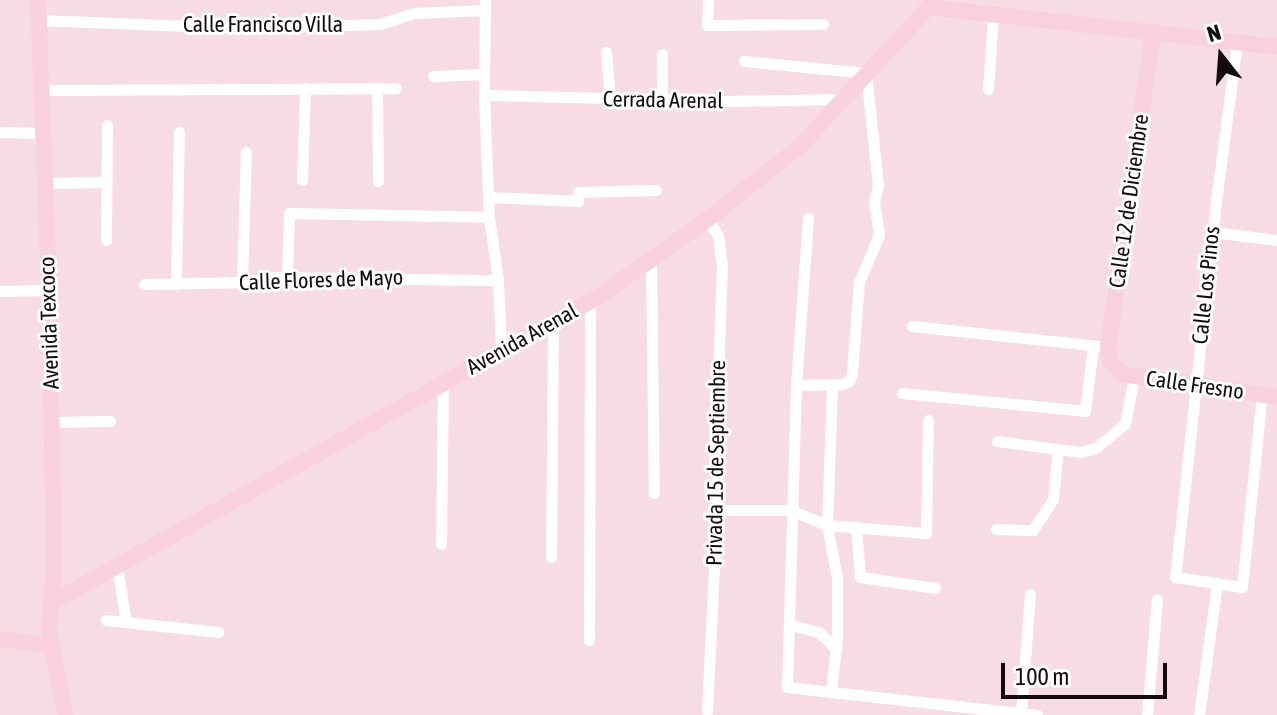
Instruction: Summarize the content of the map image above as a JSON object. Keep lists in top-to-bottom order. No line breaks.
{"streets":{"main road":["Calle 12 de Diciembre","Avenida Texcoco","Avenida Arenal","Calle Fresno"],"street":["Calle Francisco Villa","Cerrada Arenal","Calle Flores de Mayo","Calle Los Pinos","Privada 15 de Septiembre"]},"crossings":[["Calle Francisco Villa","Avenida Texcoco"],["Cerrada Arenal","Avenida Arenal"],["Calle 12 de Diciembre","Calle Fresno"],["Calle Los Pinos","Calle Fresno"],["Avenida Texcoco","Avenida Arenal"],["Avenida Arenal","Privada 15 de Septiembre"]],"scale_bar":"100 m","north":"top"}
